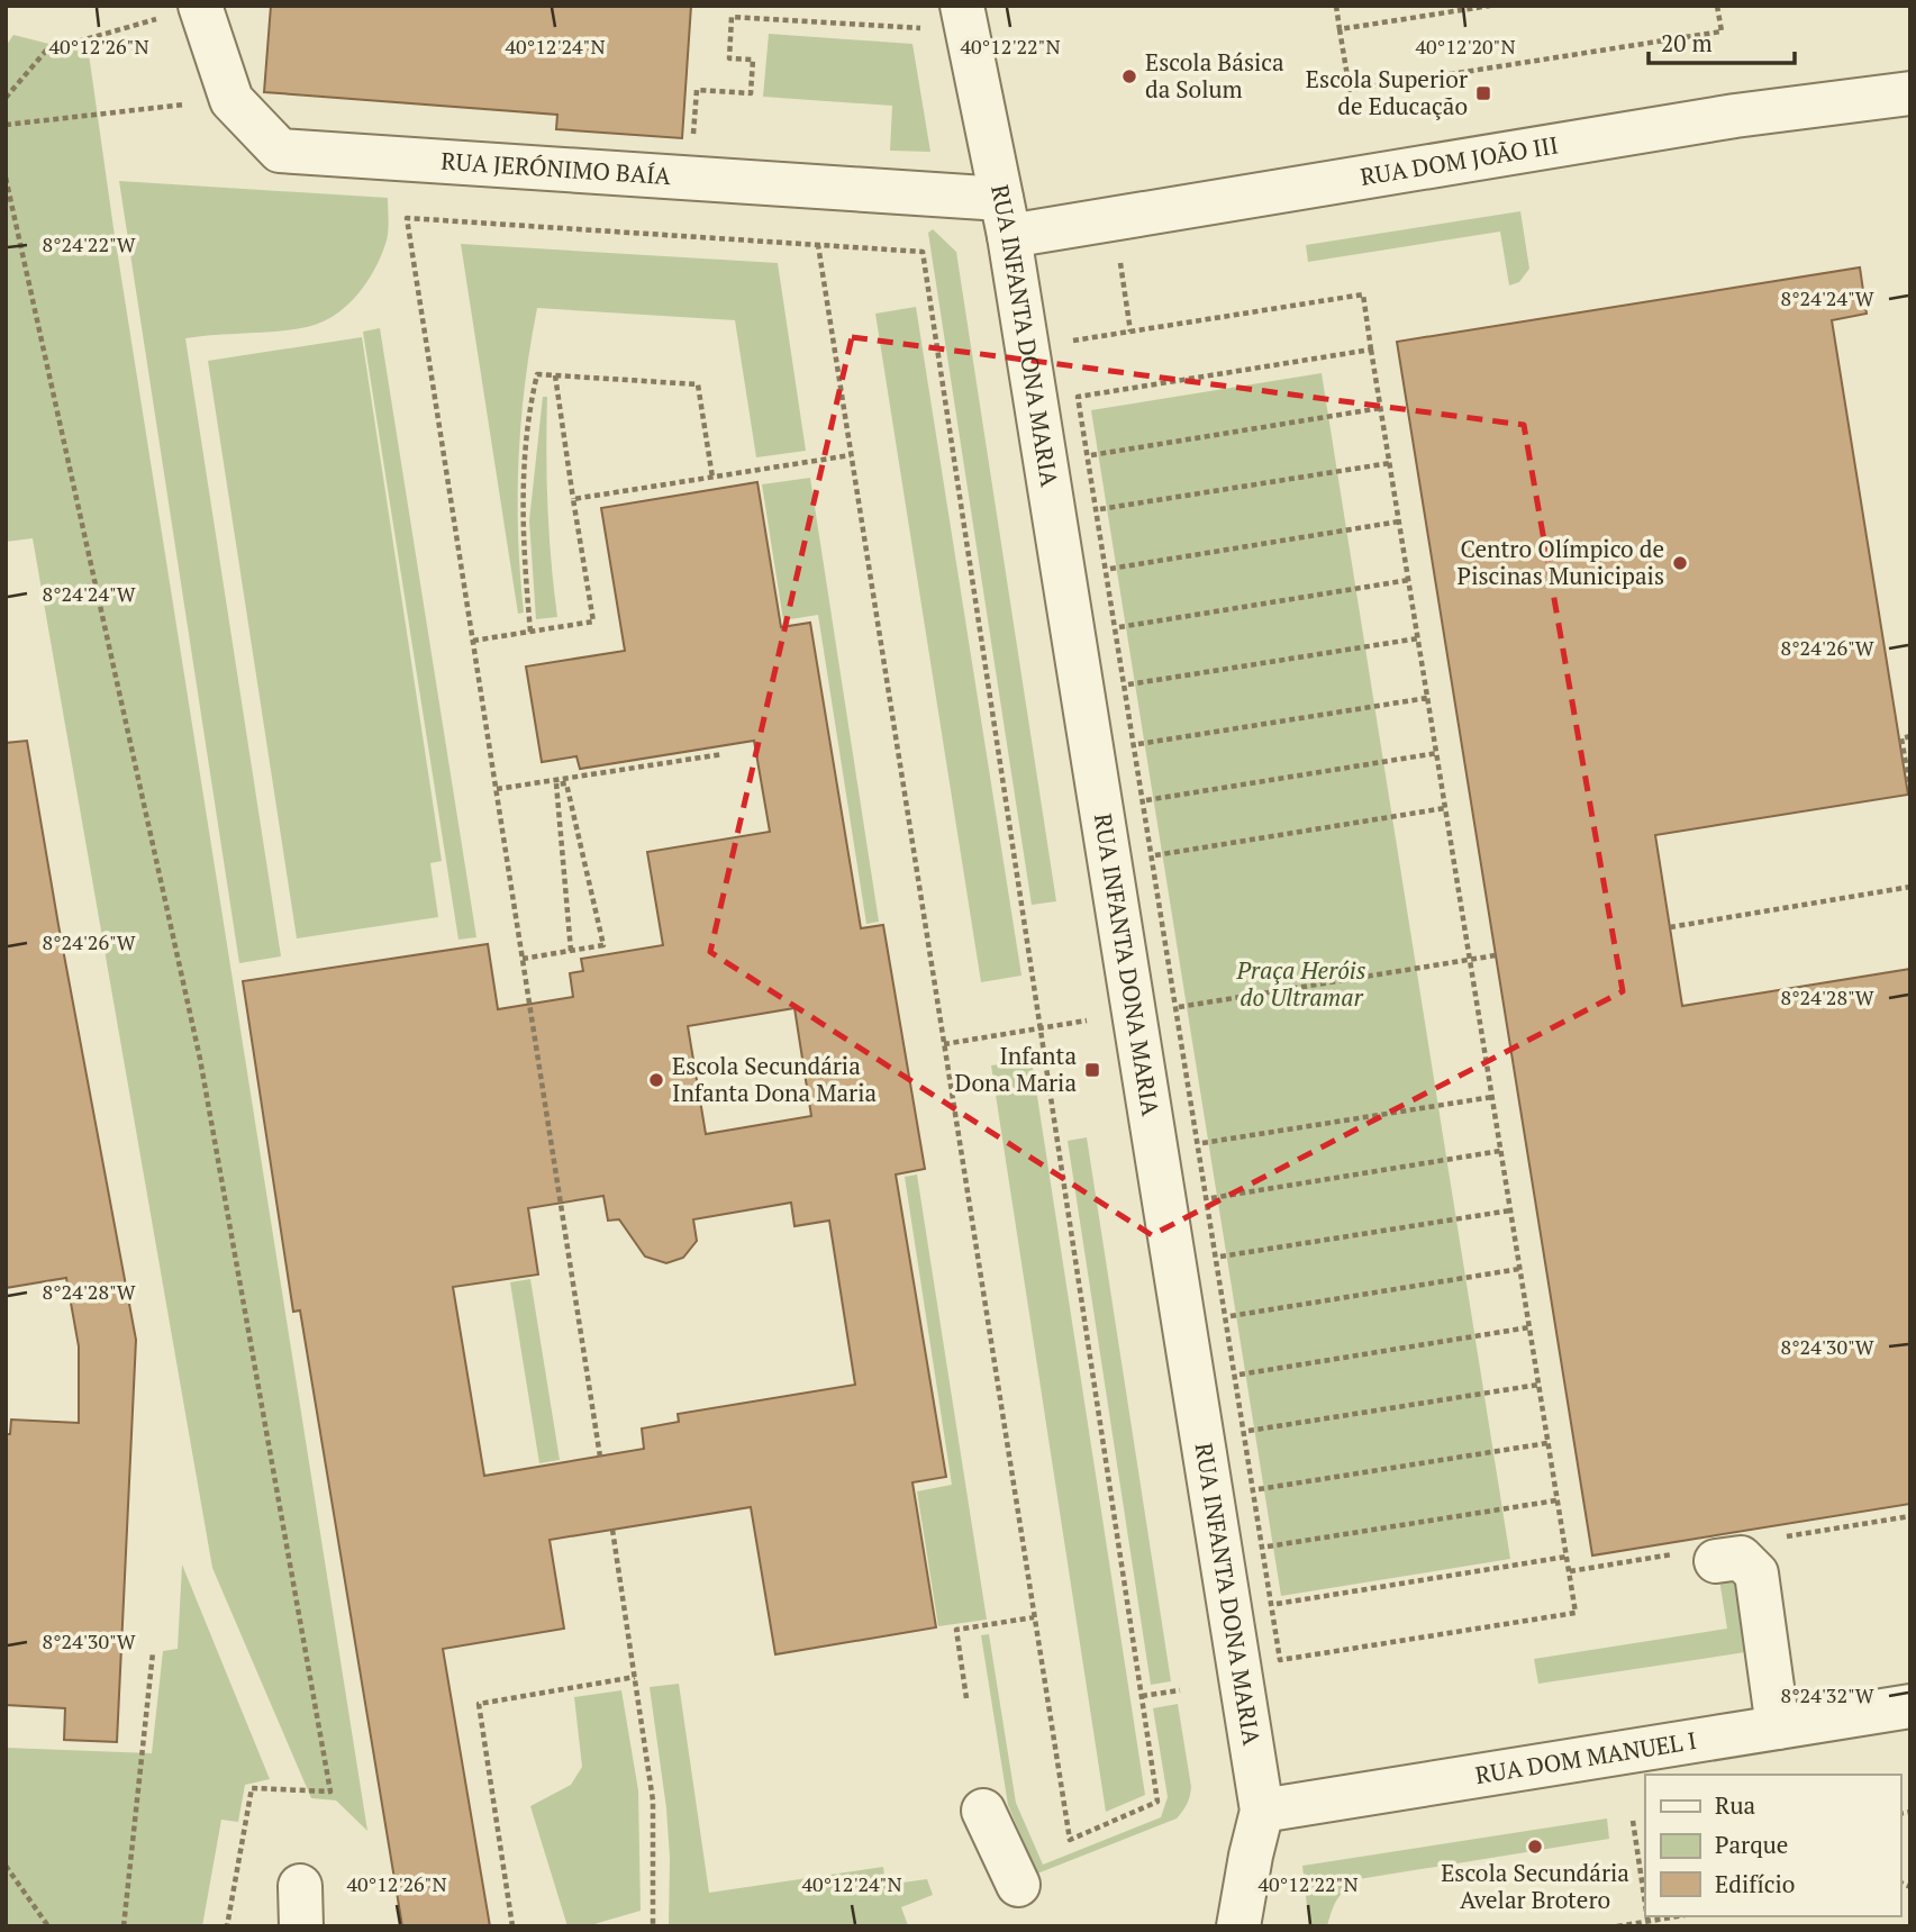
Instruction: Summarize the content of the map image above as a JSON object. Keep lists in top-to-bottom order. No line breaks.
{"streets":{"street":["RUA DOM JOÃO III","RUA JERÓNIMO BAÍA","RUA INFANTA DONA MARIA","RUA DOM MANUEL I"]},"crossings":[["RUA DOM JOÃO III","RUA JERÓNIMO BAÍA"],["RUA DOM JOÃO III","RUA INFANTA DONA MARIA"],["RUA JERÓNIMO BAÍA","RUA INFANTA DONA MARIA"],["RUA INFANTA DONA MARIA","RUA DOM MANUEL I"]],"parks":["Praça Heróis do Ultramar"],"places":{"other":["Escola Básica da Solum","Centro Olímpico de Piscinas Municipais","Escola Secundária Infanta Dona Maria","Escola Secundária Avelar Brotero"],"transit":["Escola Superior de Educação","Infanta Dona Maria"]},"legend":["Rua","Parque","Edifício"],"scale_bar":"20 m","coordinates":["40°12'26\"N","40°12'24\"N","40°12'22\"N","40°12'20\"N","8°24'22\"W","8°24'24\"W","8°24'26\"W","8°24'28\"W","8°24'30\"W","8°24'32\"W"]}
